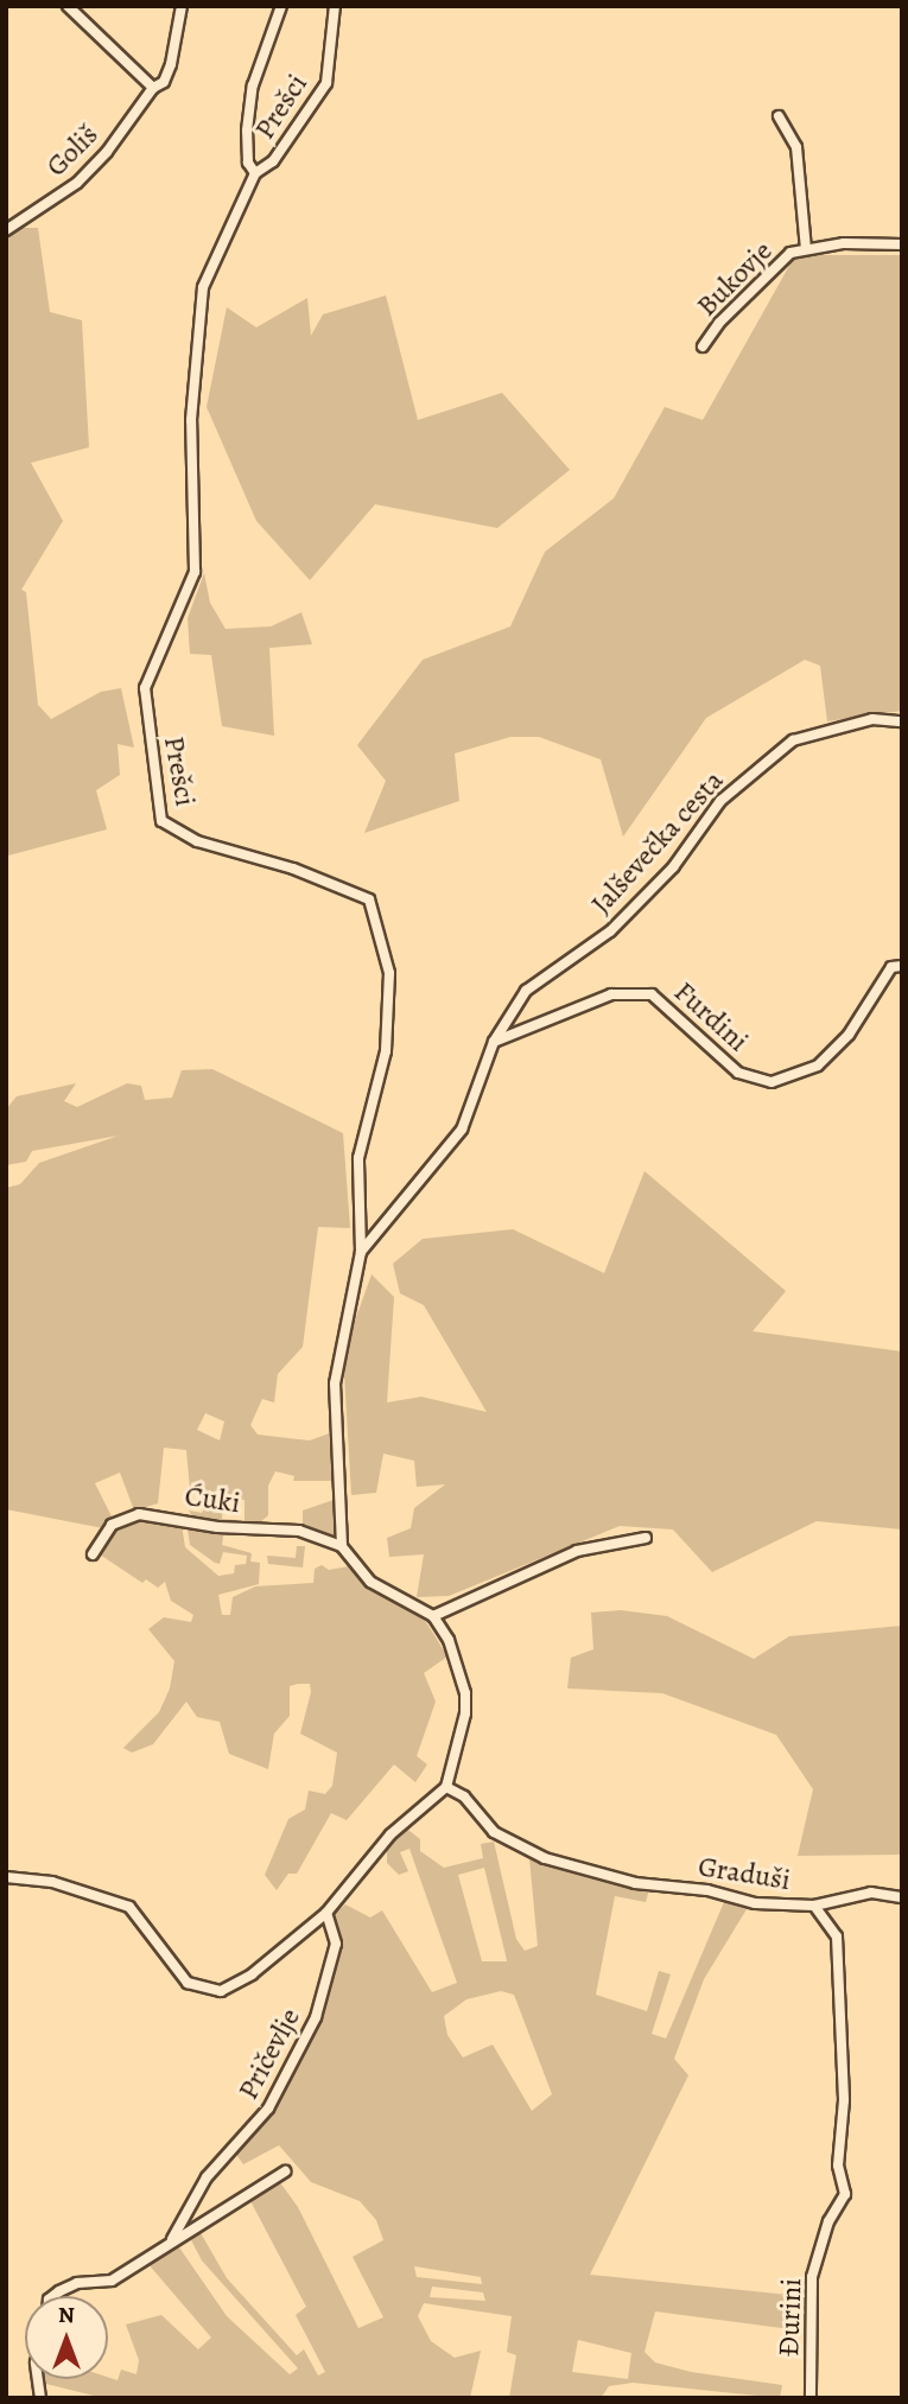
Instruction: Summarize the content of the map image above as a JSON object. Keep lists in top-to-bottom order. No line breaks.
{"streets":{"street":["Prešci","Goliš","Bukovje","Jalševečka cesta","Furdini","Ćuki","Graduši","Pričevlje","Đurini"]},"crossings":[["Prešci","Jalševečka cesta"],["Jalševečka cesta","Furdini"],["Jalševečka cesta","Ćuki"],["Graduši","Đurini"]],"north":"top"}
